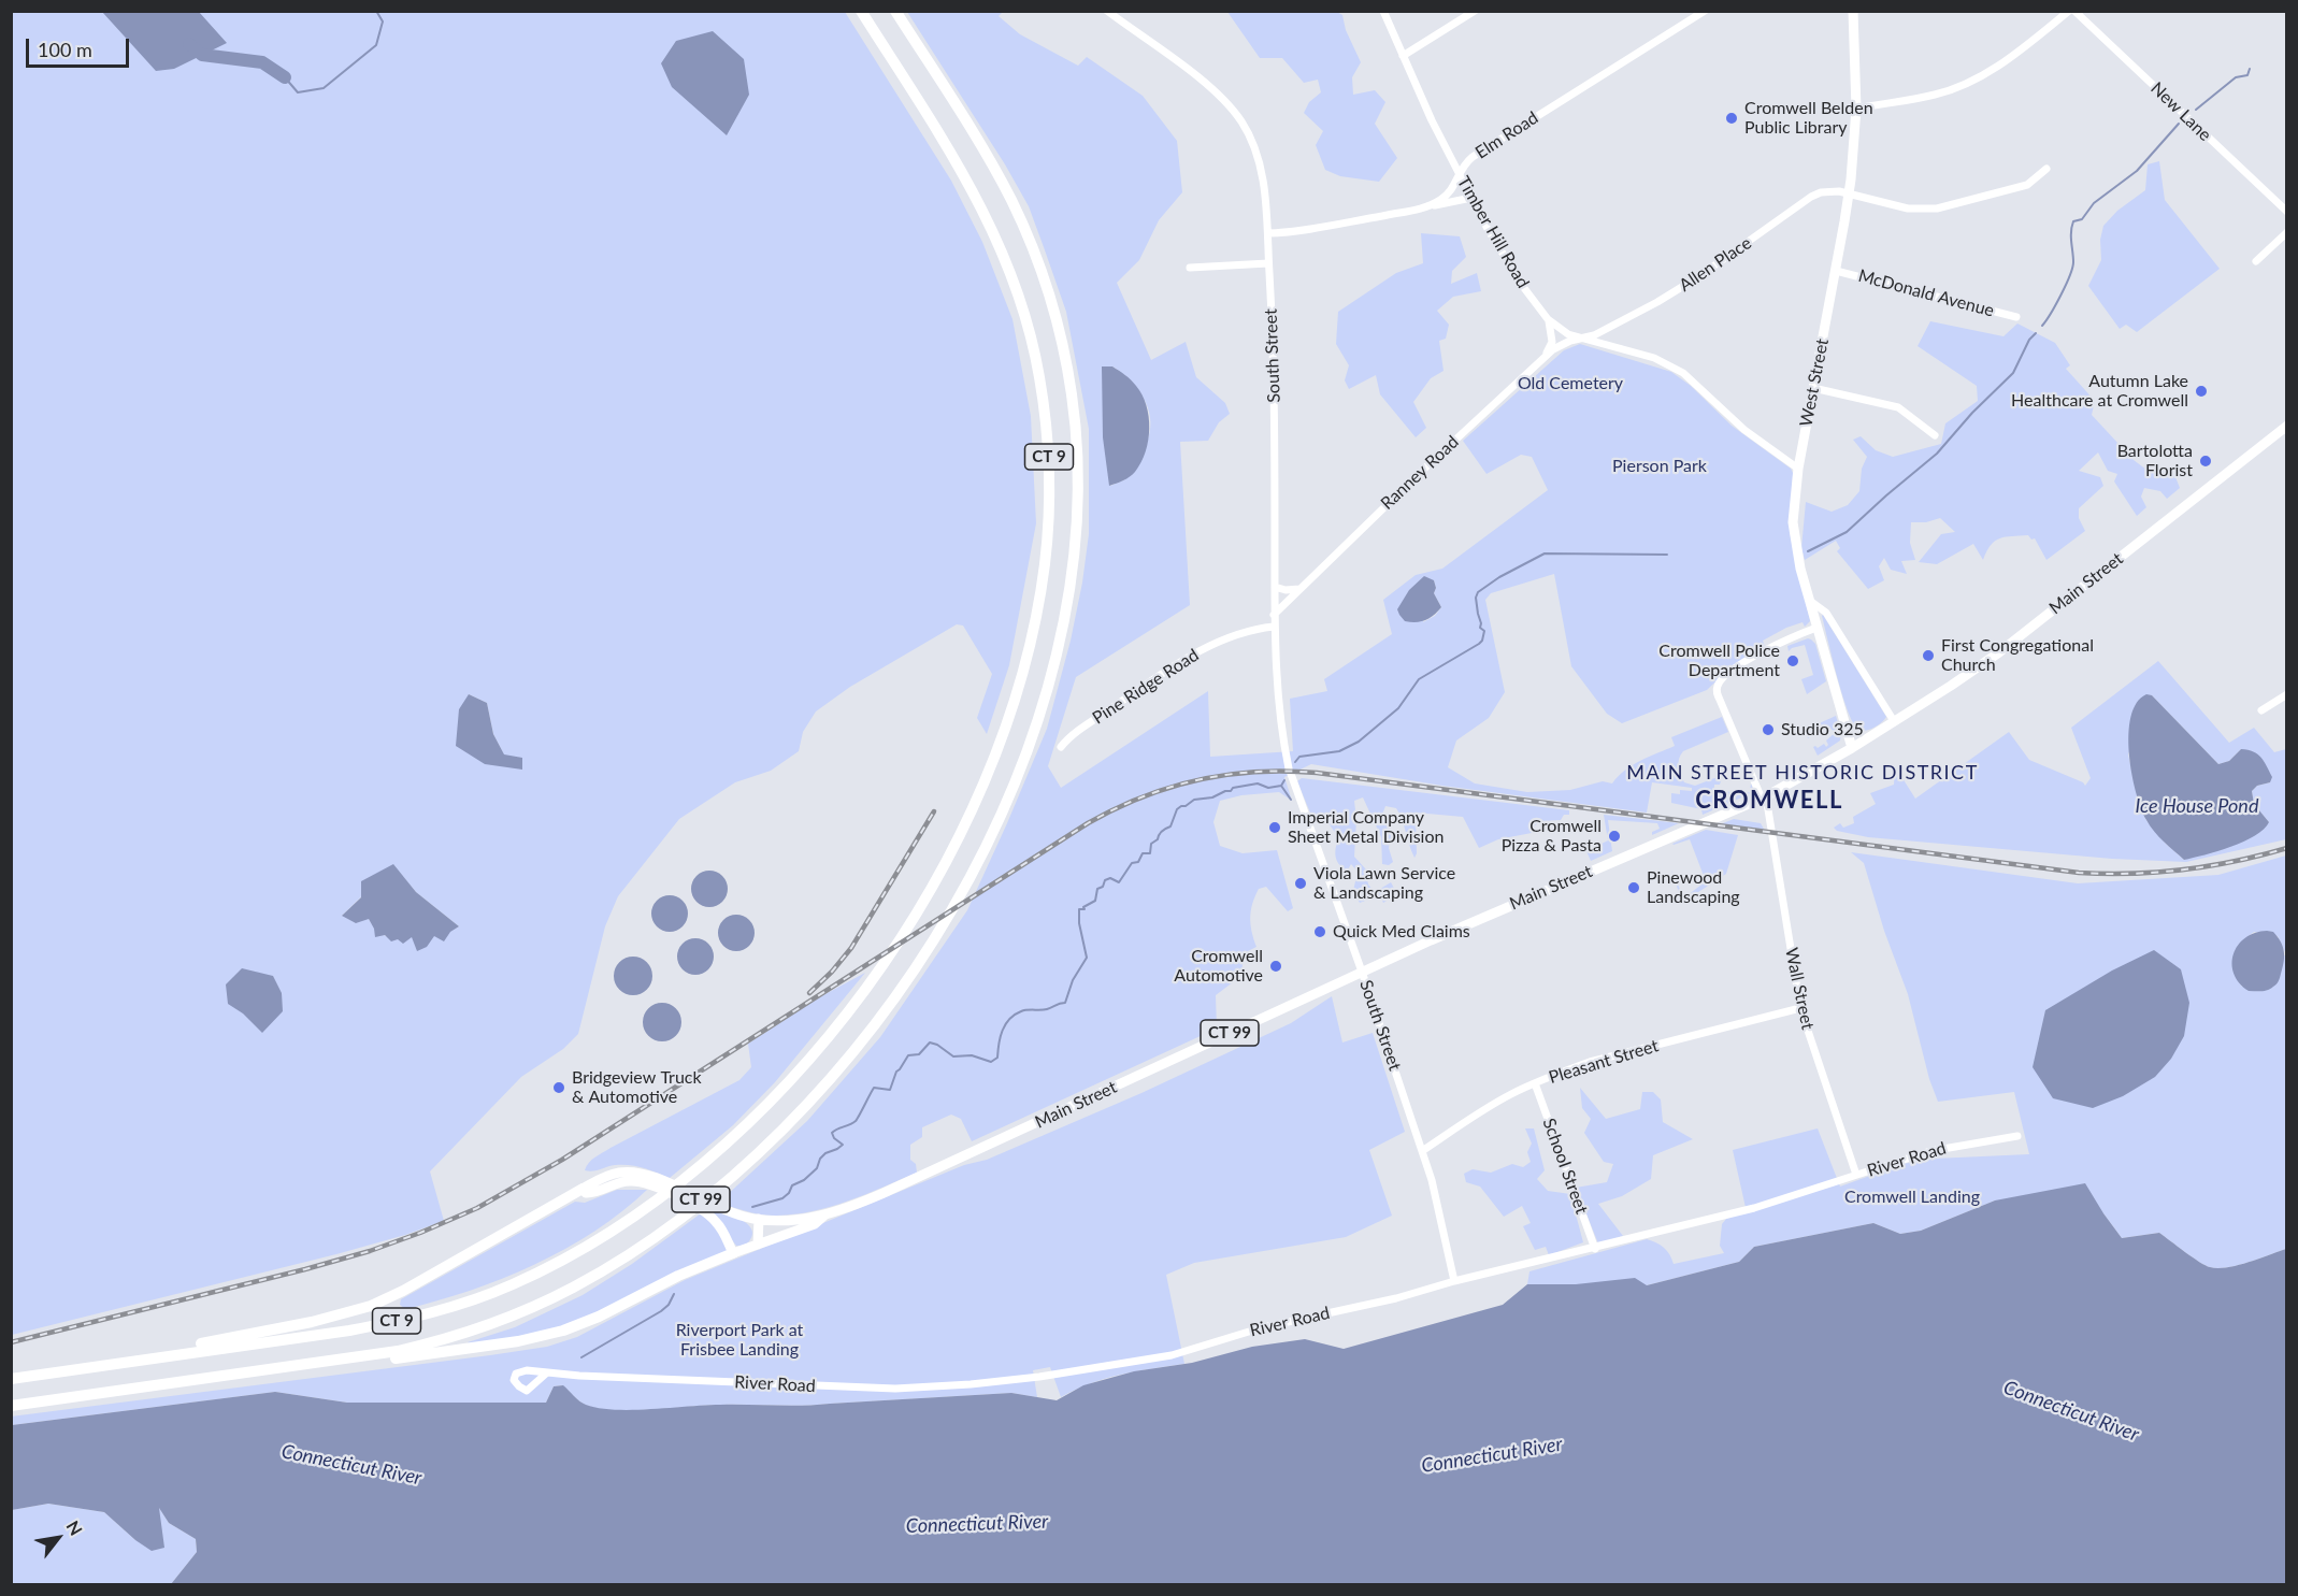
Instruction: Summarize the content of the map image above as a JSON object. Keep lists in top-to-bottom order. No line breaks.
{"streets":{"highway":["CT 9"],"main road":["West Street","Main Street","CT 99"],"street":["New Lane","Elm Road","Timber Hill Road","Allen Place","McDonald Avenue","South Street","Ranney Road","Pine Ridge Road","Wall Street","Pleasant Street","River Road","School Street"]},"crossings":[["Elm Road","Timber Hill Road"],["Elm Road","South Street"],["Timber Hill Road","Allen Place"],["Timber Hill Road","West Street"],["Timber Hill Road","Ranney Road"],["Allen Place","West Street"],["Allen Place","Ranney Road"],["McDonald Avenue","West Street"],["South Street","Ranney Road"],["South Street","Main Street"],["South Street","Pine Ridge Road"],["South Street","Pleasant Street"],["South Street","River Road"],["West Street","Main Street"],["West Street","Wall Street"],["Main Street","Wall Street"],["Wall Street","Pleasant Street"],["Wall Street","River Road"],["Pleasant Street","School Street"],["River Road","School Street"]],"districts":["MAIN STREET HISTORIC DISTRICT","CROMWELL"],"water":["Ice House Pond","Connecticut River"],"parks":["Old Cemetery","Pierson Park","Cromwell Landing","Riverport Park at Frisbee Landing"],"places":["Cromwell Belden Public Library","Autumn Lake Healthcare at Cromwell","Bartolotta Florist","First Congregational Church","Cromwell Police Department","Studio 325","Imperial Company Sheet Metal Division","Cromwell Pizza & Pasta","Viola Lawn Service & Landscaping","Pinewood Landscaping","Quick Med Claims","Cromwell Automotive","Bridgeview Truck & Automotive"],"scale_bar":"100 m","north":"top right"}
